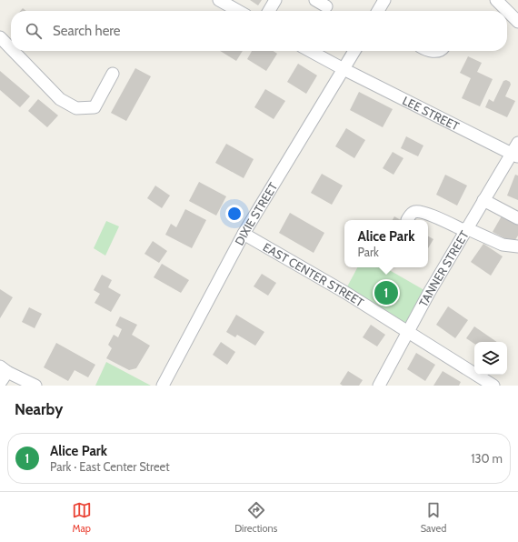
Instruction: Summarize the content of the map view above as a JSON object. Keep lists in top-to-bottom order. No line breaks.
{"streets":{"street":["LEE STREET","DIXIE STREET","TANNER STREET","EAST CENTER STREET"]},"crossings":[["LEE STREET","DIXIE STREET"],["LEE STREET","TANNER STREET"],["DIXIE STREET","EAST CENTER STREET"],["TANNER STREET","EAST CENTER STREET"]],"page":{"search":"Search here","popup":["Alice Park","Park"],"pins":"1","heading":"Nearby","list":[{"mark":"1","name":"Alice Park","note":"Park · East Center Street","value":"130 m"}],"nav":["Map","Directions","Saved"]}}
